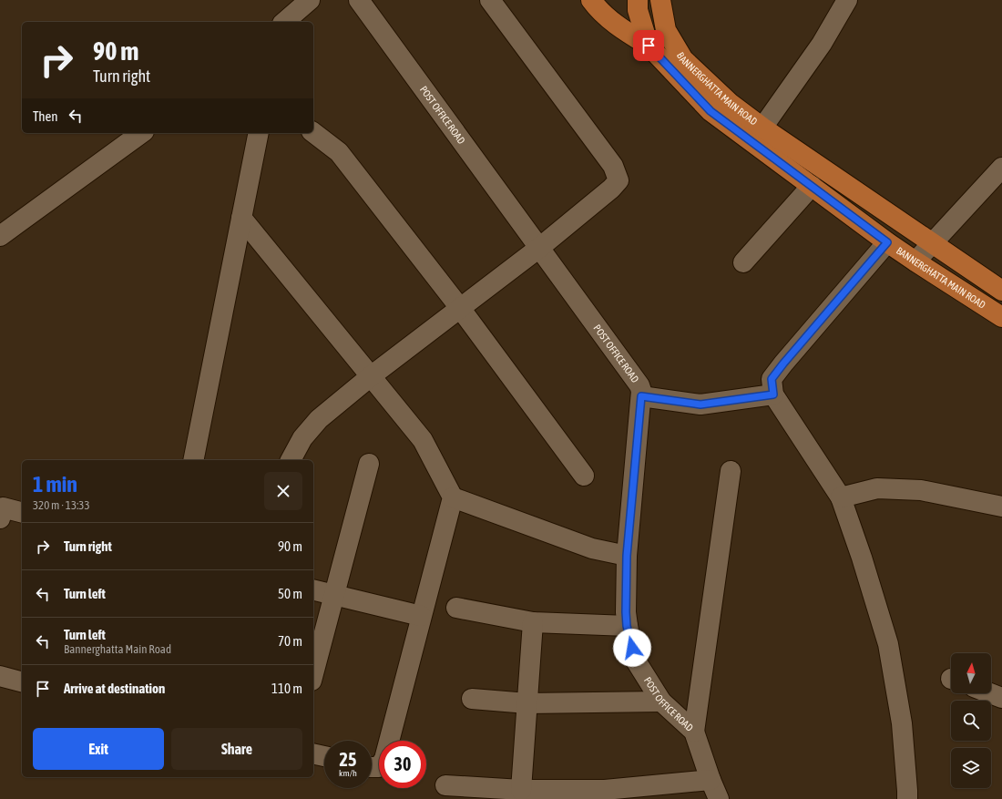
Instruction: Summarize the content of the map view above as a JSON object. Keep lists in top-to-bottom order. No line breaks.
{"streets":{"main road":["BANNERGHATTA MAIN ROAD"],"street":["POST OFFICE ROAD"]},"north":"top","page":{"turn":["90 m","Turn right"],"then":"Then","heading":["1 min","320 m · 13:33"],"list":[{"name":"Turn right","value":"90 m"},{"name":"Turn left","value":"50 m"},{"name":"Turn left","note":"Bannerghatta Main Road","value":"70 m"},{"name":"Arrive at destination","value":"110 m"}],"buttons":["Exit","Share"],"speed":"25 km/h","limit":"30"}}
